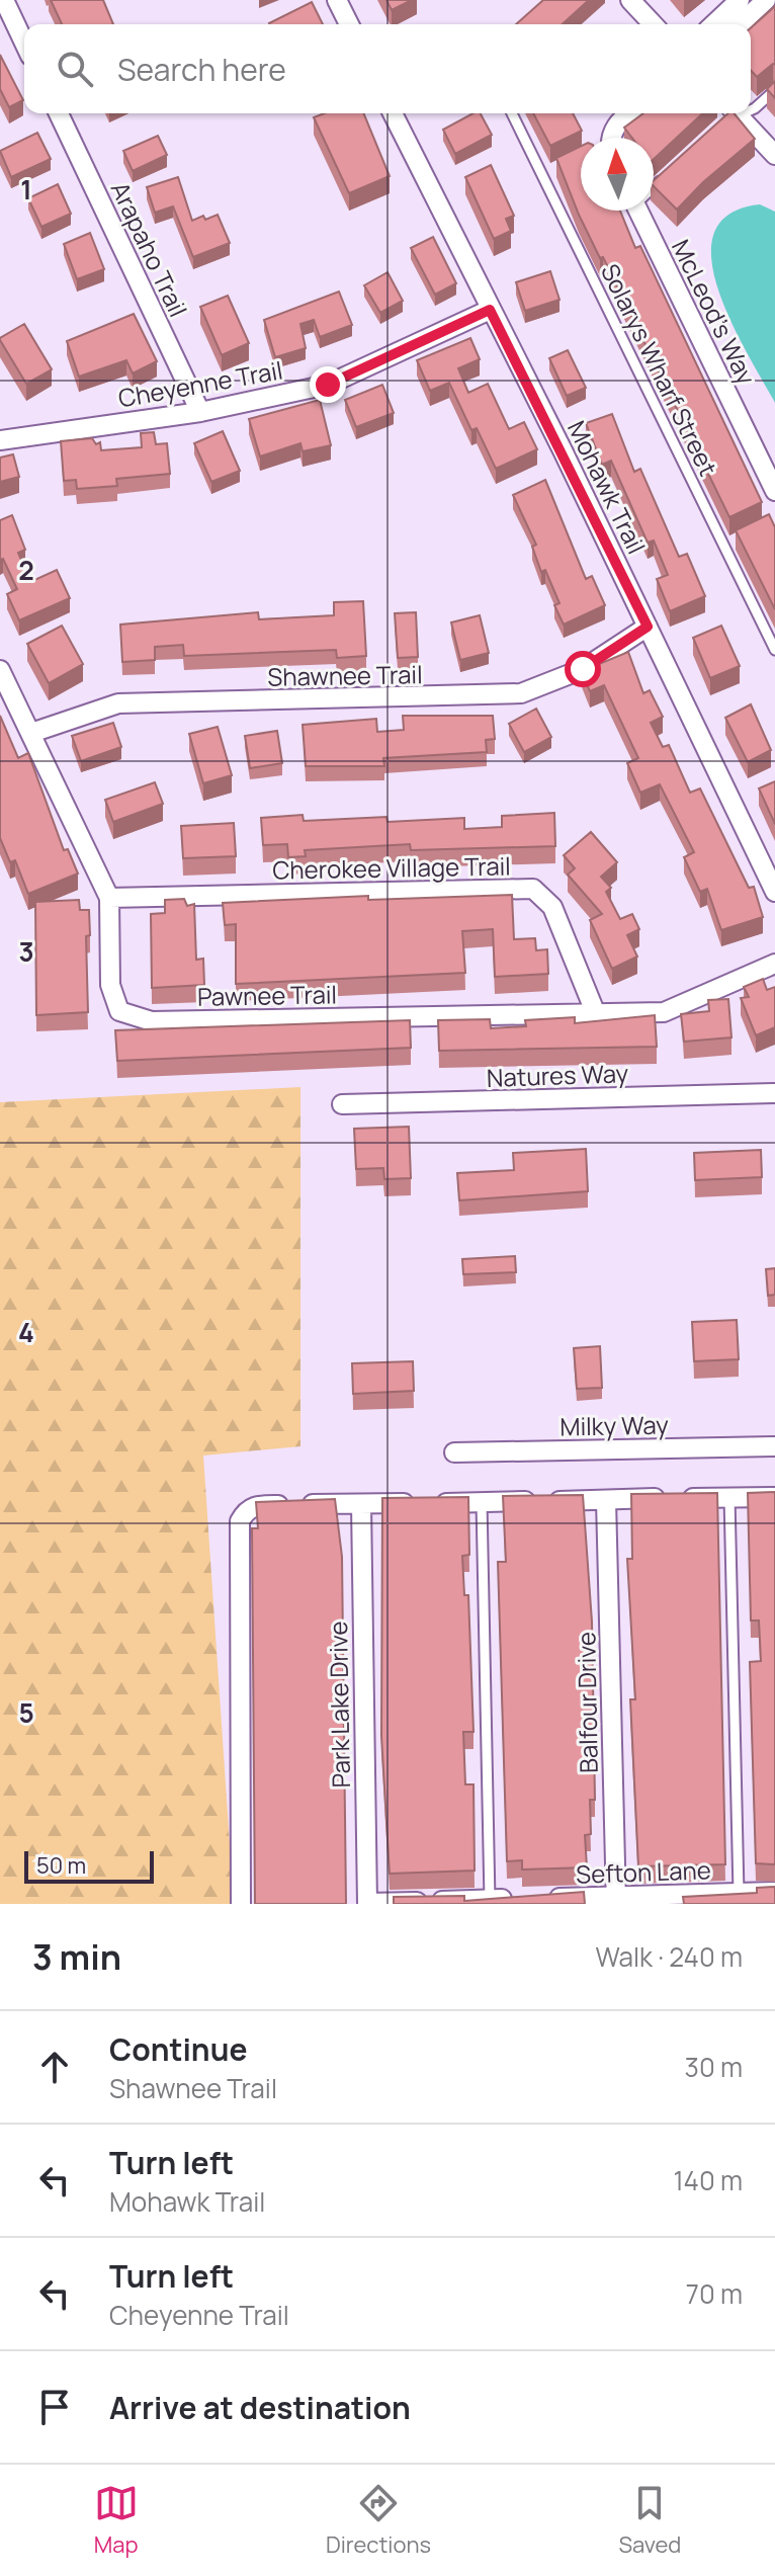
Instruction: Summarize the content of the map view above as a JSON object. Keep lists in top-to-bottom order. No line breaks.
{"streets":{"street":["Arapaho Trail","McLeod's Way","Cheyenne Trail","Mohawk Trail","Shawnee Trail","Cherokee Village Trail","Pawnee Trail","Natures Way","Milky Way","Balfour Drive","Park Lake Drive","Sefton Lane"],"lane":["Solarys Wharf Street"]},"crossings":[["Arapaho Trail","Cheyenne Trail"],["Cheyenne Trail","Mohawk Trail"],["Mohawk Trail","Shawnee Trail"],["Shawnee Trail","Pawnee Trail"],["Cherokee Village Trail","Pawnee Trail"],["Balfour Drive","Sefton Lane"],["Park Lake Drive","Sefton Lane"]],"scale_bar":"50 m","north":"top","page":{"search":"Search here","scale":"50 m","heading":["3 min","Walk · 240 m"],"list":[["Continue","Shawnee Trail","30 m"],["Turn left","Mohawk Trail","140 m"],["Turn left","Cheyenne Trail","70 m"],"Arrive at destination"],"nav":["Map","Directions","Saved"]},"grid":{"rows":["1","2","3","4","5"]}}
